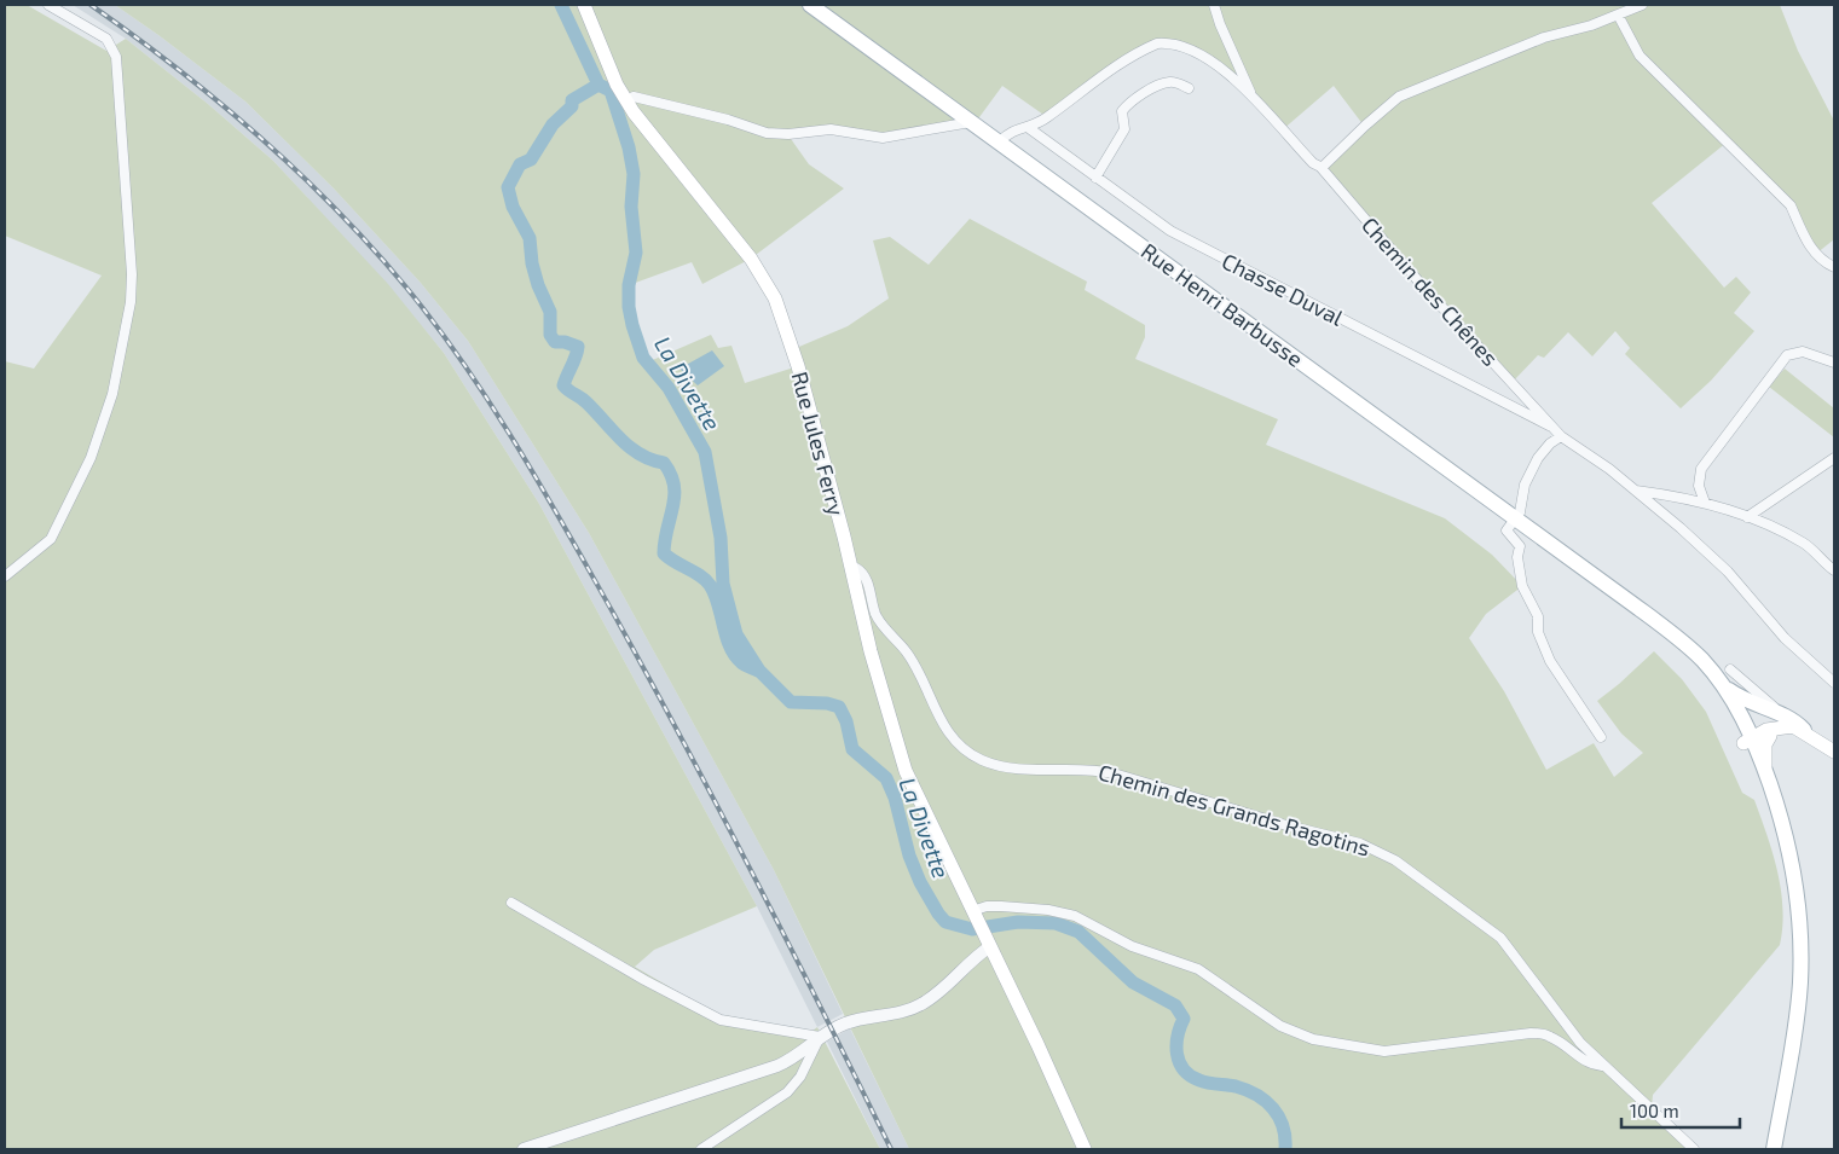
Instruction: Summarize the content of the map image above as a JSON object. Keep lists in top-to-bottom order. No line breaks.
{"streets":{"main road":["Rue Henri Barbusse","Rue Jules Ferry"],"street":["Chasse Duval","Chemin des Chênes","Chemin des Grands Ragotins"]},"crossings":[["Chasse Duval","Chemin des Chênes"],["Chemin des Chênes","Rue Henri Barbusse"],["Rue Jules Ferry","Chemin des Grands Ragotins"]],"water":["La Divette"],"scale_bar":"100 m"}
